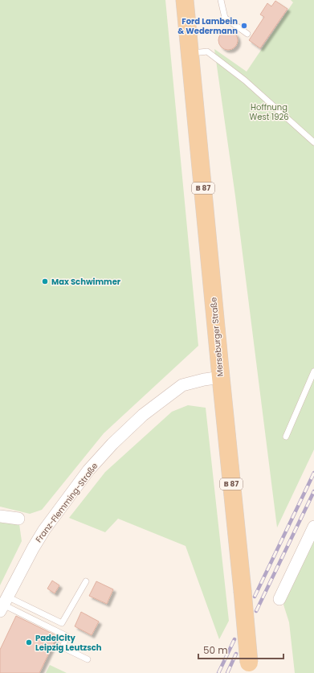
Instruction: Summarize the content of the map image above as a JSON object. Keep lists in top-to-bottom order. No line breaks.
{"streets":{"main road":["B 87","Merseburger Straße"],"street":["Franz-Flemming-Straße"]},"crossings":[["Merseburger Straße","Franz-Flemming-Straße"]],"parks":["Hoffnung West 1926"],"places":["Ford Lambein & Wedermann","Max Schwimmer","PadelCity Leipzig Leutzsch"],"scale_bar":"50 m"}
